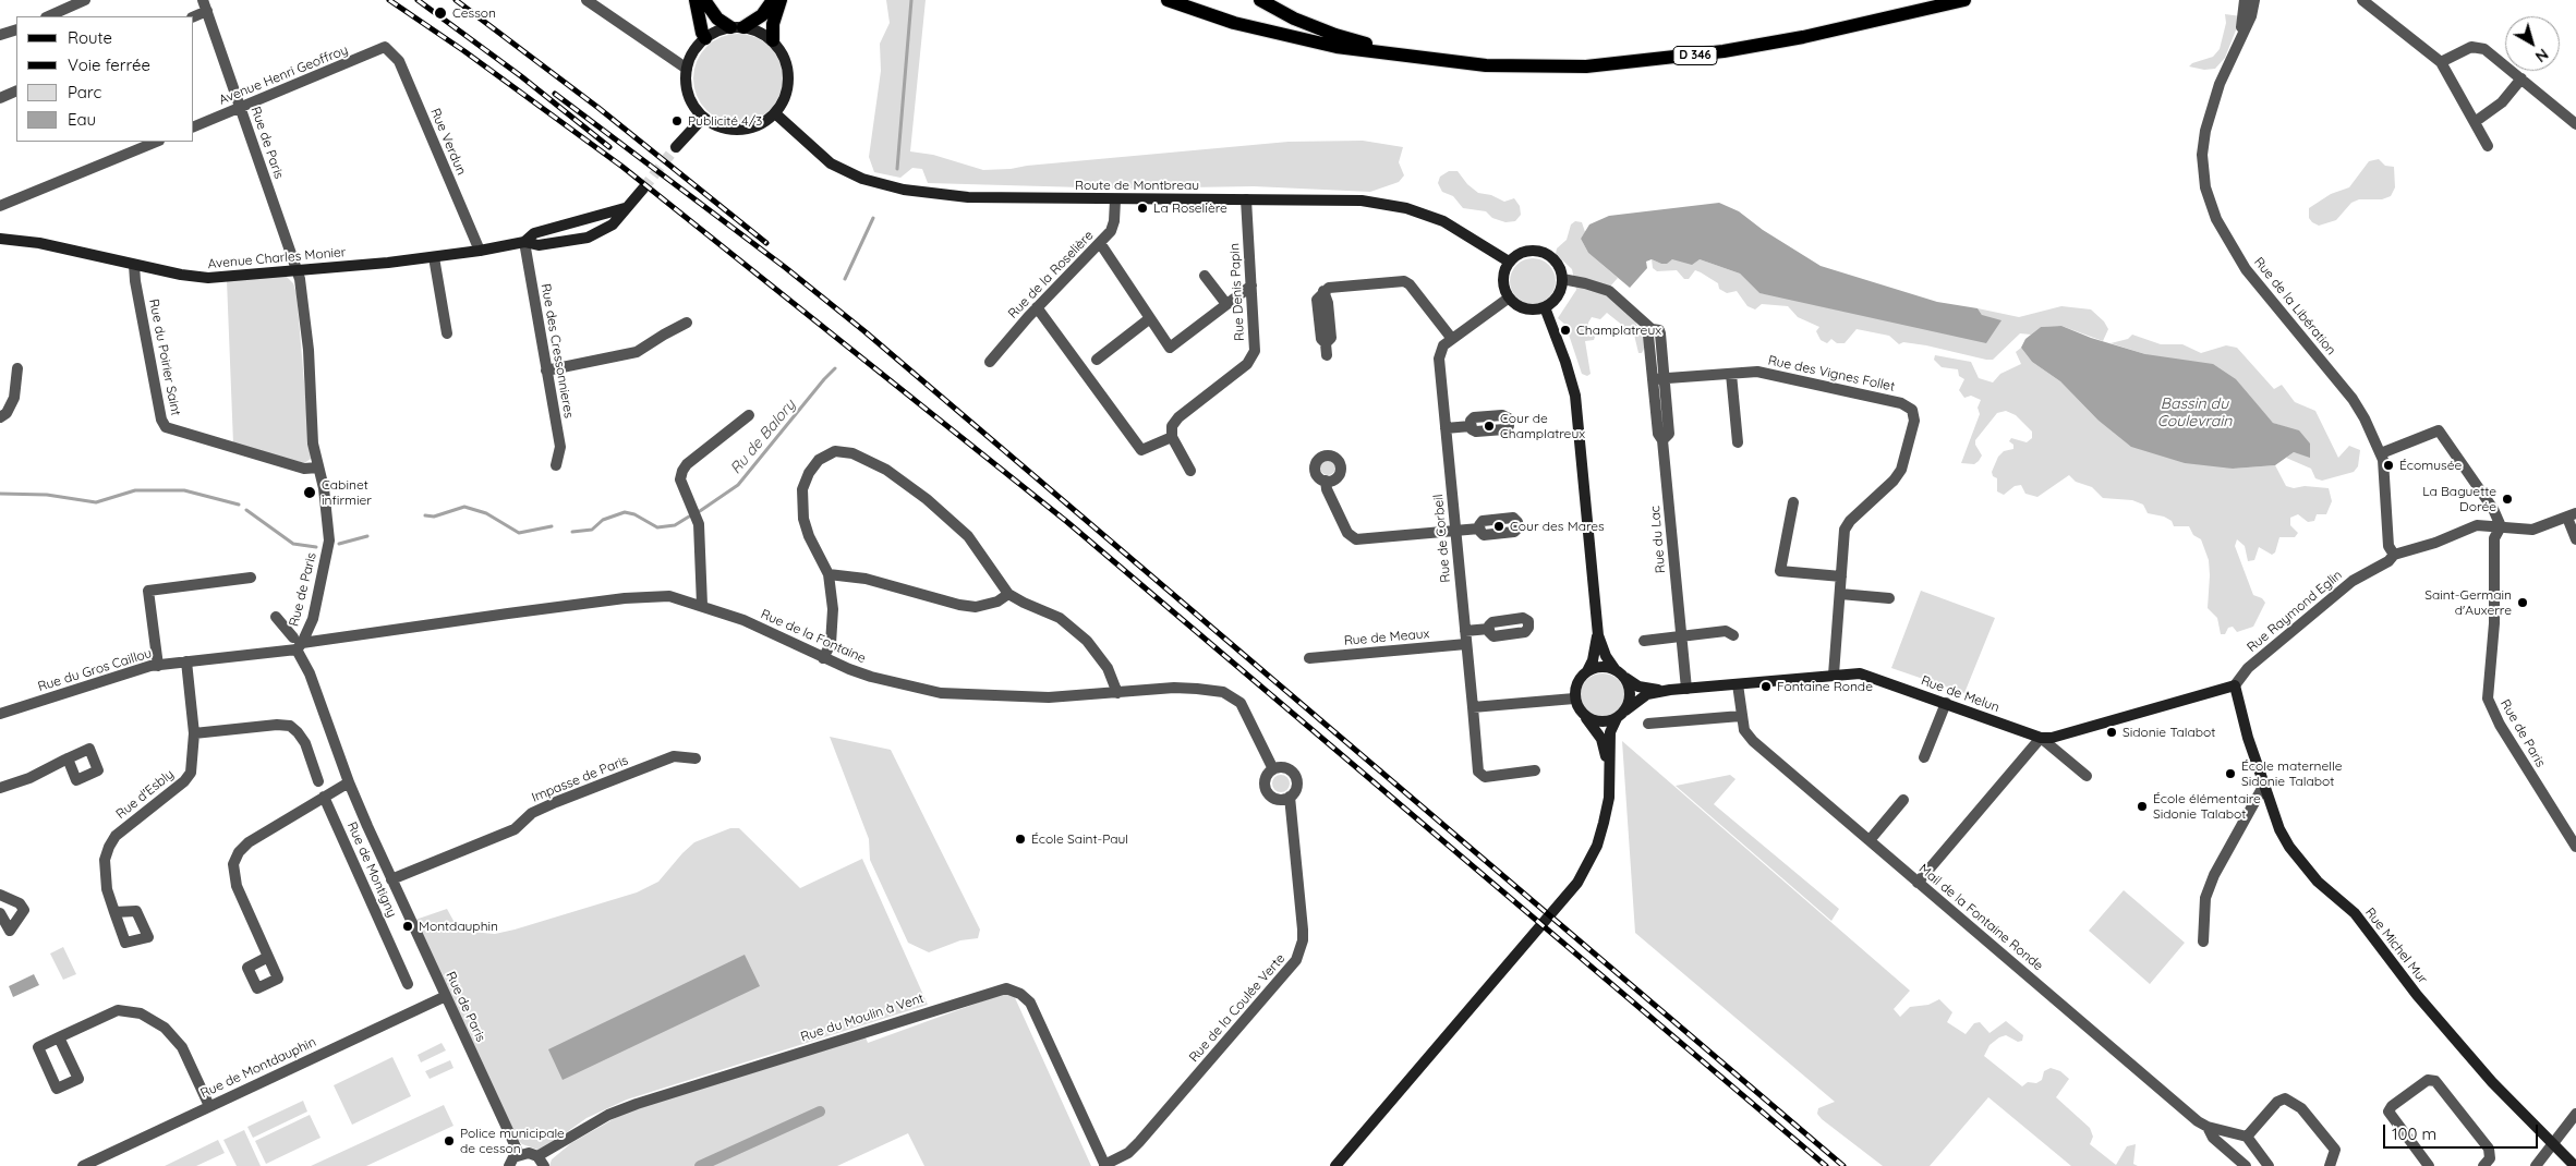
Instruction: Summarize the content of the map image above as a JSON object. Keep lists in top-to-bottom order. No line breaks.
{"streets":{"main road":["D 346"],"street":["Avenue Henri Geoffroy","Rue Verdun","Rue de Paris","Route de Montbreau","Avenue Charles Monier","Rue de la Roselière","Rue Denis Papin","Rue de la Libération","Rue des Cressonnieres","Rue du Poirier Saint","Rue des Vignes Follet","Rue de Corbeil","Rue du Lac","Rue Raymond Eglin","Rue de la Fontaine","Rue de Meaux","Rue du Gros Caillou","Rue de Melun","Impasse de Paris","Rue d'Esbly","Rue de Montigny","Mail de la Fontaine Ronde","Rue Michel Mur","Rue de la Coulée Verte","Rue du Moulin à Vent","Rue de Montdauphin"]},"crossings":[["Avenue Henri Geoffroy","Rue Verdun"],["Avenue Henri Geoffroy","Rue de Paris"],["Rue Verdun","Avenue Charles Monier"],["Rue de Paris","Avenue Charles Monier"],["Rue de Paris","Rue du Poirier Saint"],["Rue de Paris","Rue Raymond Eglin"],["Rue de Paris","Rue de la Fontaine"],["Rue de Paris","Rue du Gros Caillou"],["Rue de Paris","Impasse de Paris"],["Rue de Paris","Rue de Montdauphin"],["Route de Montbreau","Rue de la Roselière"],["Route de Montbreau","Rue Denis Papin"],["Route de Montbreau","Rue de Corbeil"],["Route de Montbreau","Rue du Lac"],["Avenue Charles Monier","Rue des Cressonnieres"],["Avenue Charles Monier","Rue du Poirier Saint"],["Rue de la Libération","Rue Raymond Eglin"],["Rue des Vignes Follet","Rue du Lac"],["Rue des Vignes Follet","Rue de Melun"],["Rue de Corbeil","Rue du Lac"],["Rue de Corbeil","Rue de Meaux"],["Rue du Lac","Rue de Melun"],["Rue Raymond Eglin","Rue de Melun"],["Rue Raymond Eglin","Rue Michel Mur"],["Rue de la Fontaine","Rue du Gros Caillou"],["Rue de la Fontaine","Rue de la Coulée Verte"],["Rue du Gros Caillou","Rue d'Esbly"],["Rue de Melun","Mail de la Fontaine Ronde"],["Rue de Melun","Rue Michel Mur"],["Rue de la Coulée Verte","Rue du Moulin à Vent"]],"water":["Bassin du Coulevrain","Ru de Balory"],"places":["Cesson","Publicité 4/3","La Roselière","Champlatreux","Cour de Champlatreux","Écomusée","Cabinet infirmier","La Baguette Dorée","Cour des Mares","Saint-Germain d'Auxerre","Fontaine Ronde","Sidonie Talabot","École maternelle Sidonie Talabot","École élémentaire Sidonie Talabot","École Saint-Paul","Montdauphin","Police municipale de cesson"],"legend":["Route","Voie ferrée","Parc","Eau"],"scale_bar":"100 m","north":"bottom right"}
